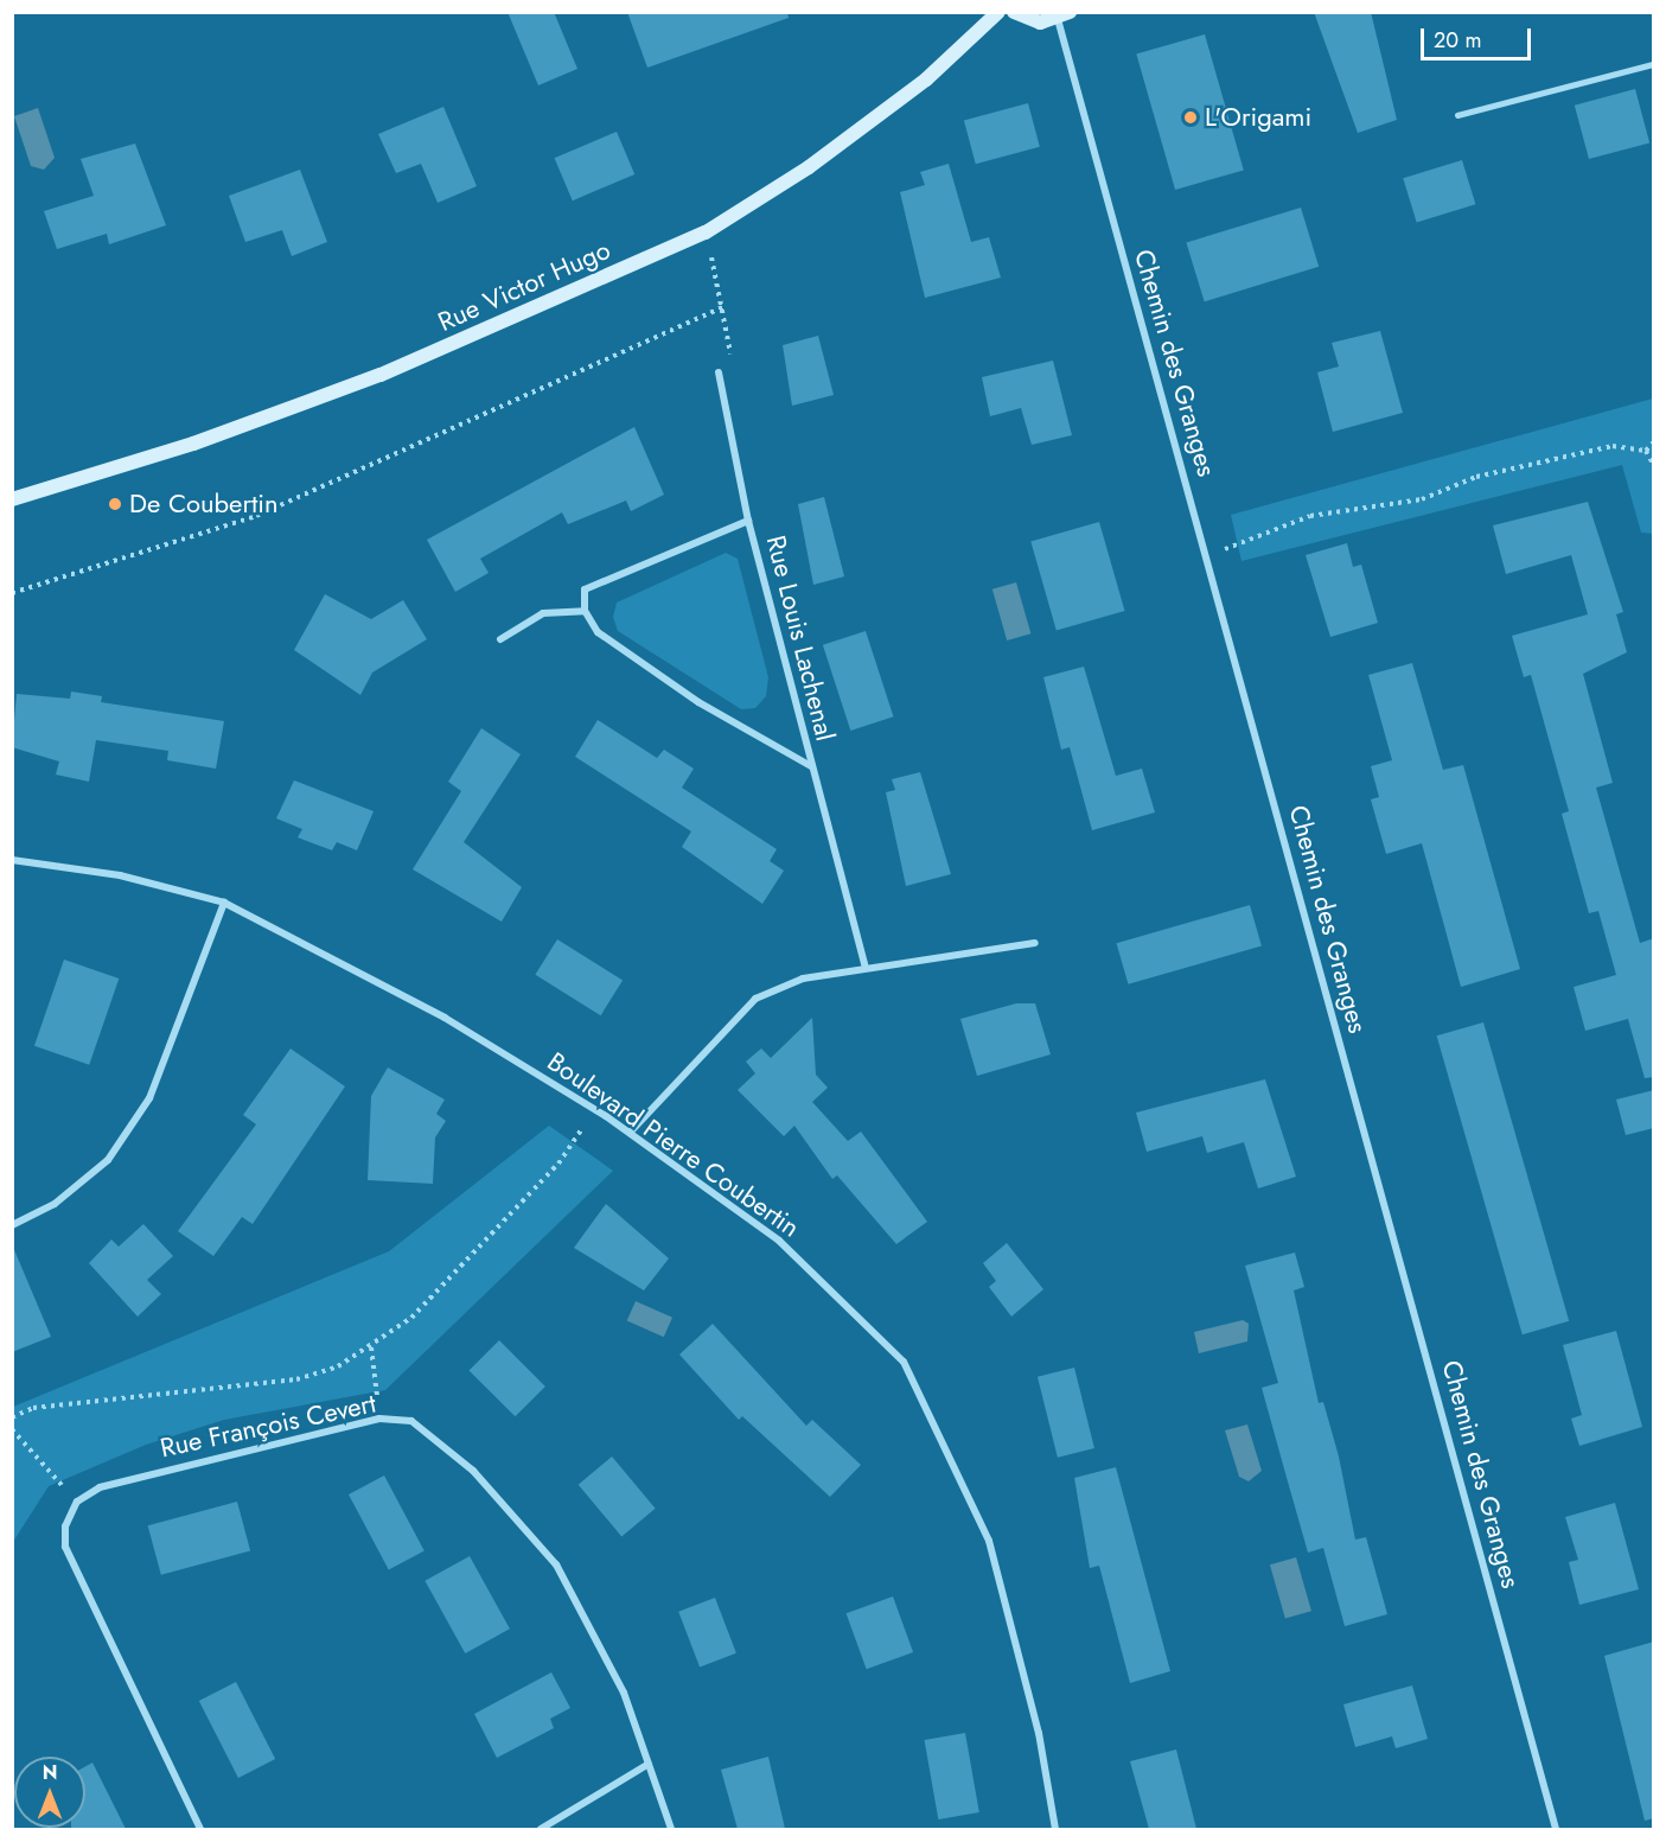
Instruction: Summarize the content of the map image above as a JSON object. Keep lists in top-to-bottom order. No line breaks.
{"streets":{"street":["Rue Victor Hugo","Chemin des Granges","Rue Louis Lachenal","Boulevard Pierre Coubertin","Rue François Cevert"]},"places":["L'Origami","De Coubertin"],"scale_bar":"20 m","north":"top"}
